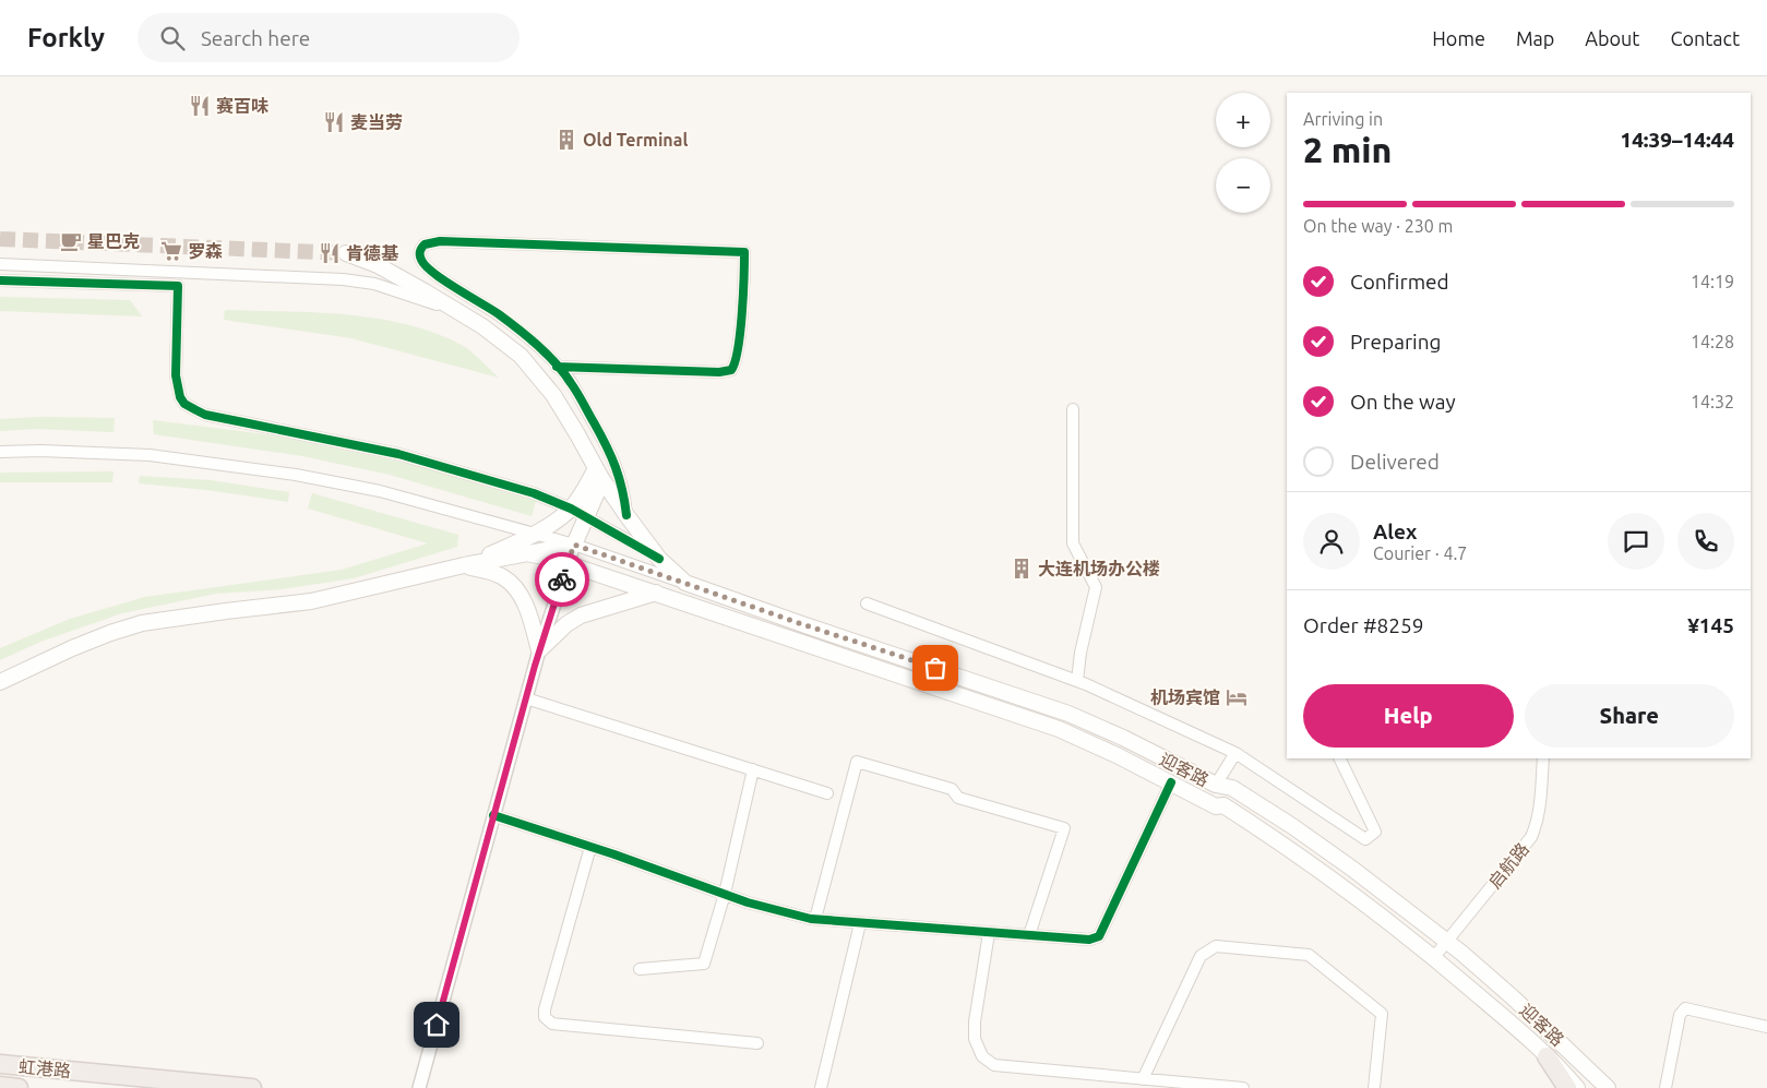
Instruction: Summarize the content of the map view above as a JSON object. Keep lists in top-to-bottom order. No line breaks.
{"streets":{"highway":["虹港路"],"main road":["迎客路"],"street":["启航路"]},"crossings":[["迎客路","启航路"]],"places":{"restaurant":["赛百味","麦当劳","肯德基"],"building":["Old Terminal","大连机场办公楼"],"cafe":["星巴克"],"supermarket":["罗森"],"hotel":["机场宾馆"]},"page":{"header":"Forkly","search":"Search here","nav":["Home","Map","About","Contact"],"map_buttons":["+","−"],"heading":["2 min","Arriving in","14:39–14:44"],"panel":["Alex","Courier · 4.7","Order #8259","¥145"],"bar":"On the way · 230 m","list":[["Confirmed","14:19"],["Preparing","14:28"],["On the way","14:32"],"Delivered"],"buttons":["Help","Share"]}}
